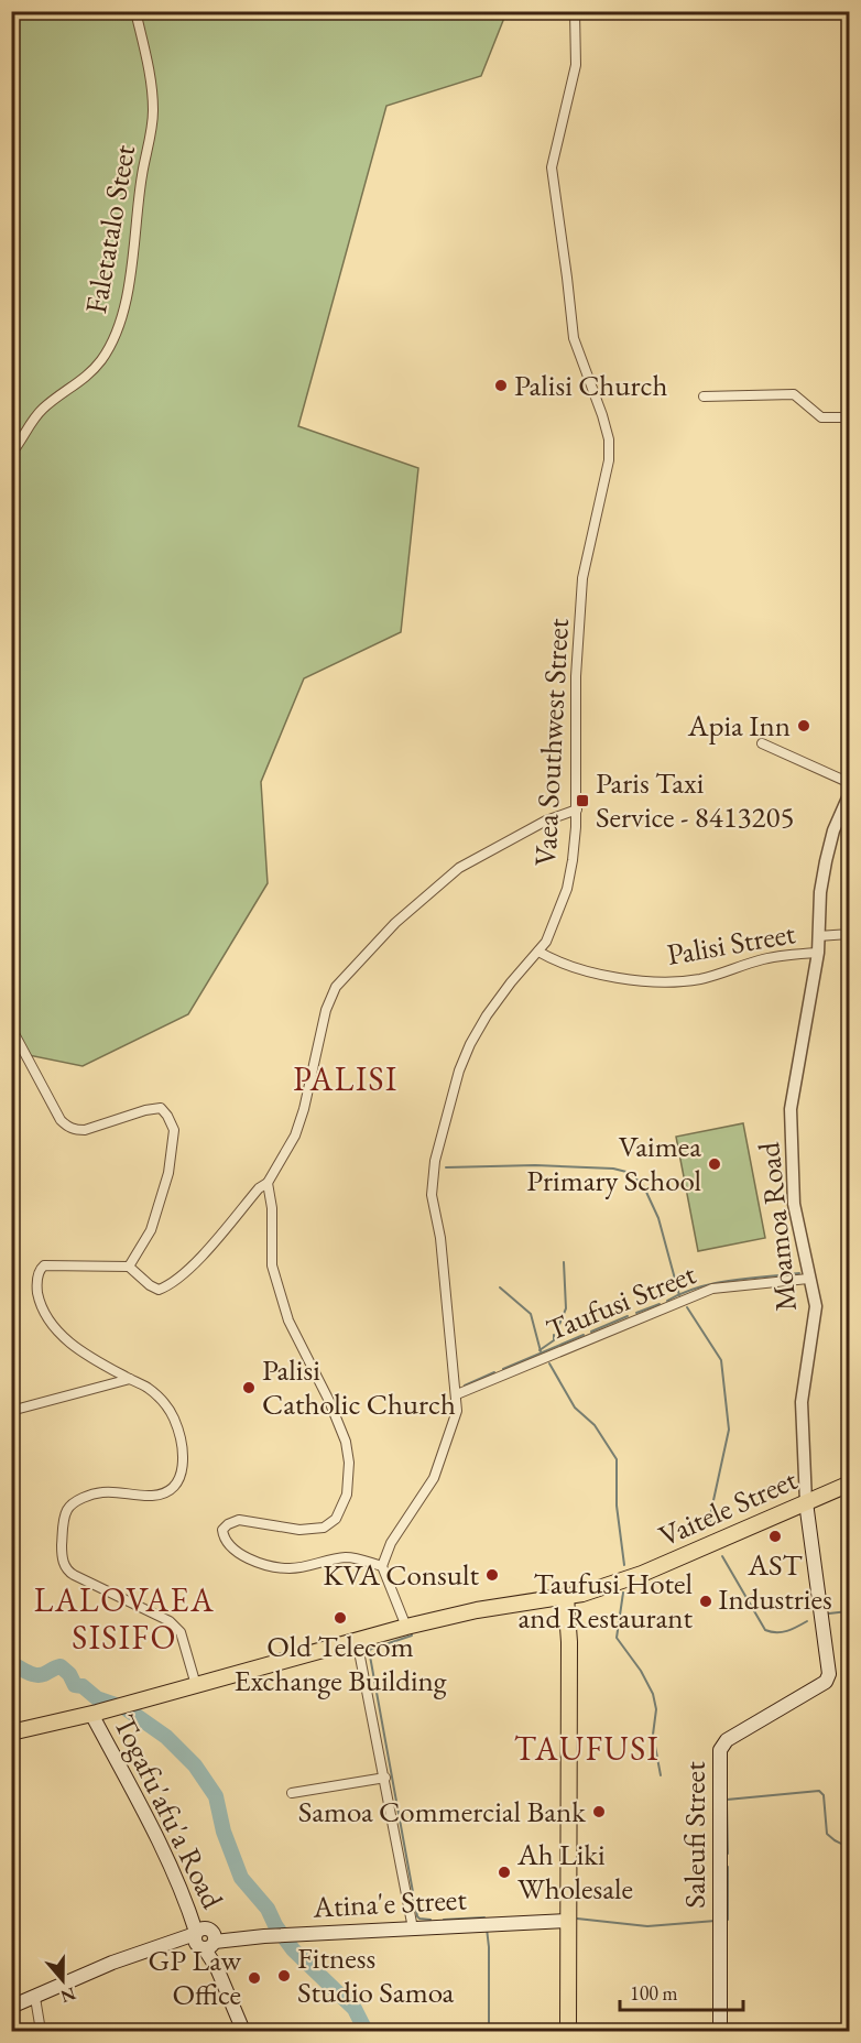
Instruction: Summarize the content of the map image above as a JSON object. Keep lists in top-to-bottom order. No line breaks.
{"streets":{"main road":["Vaitele Street","Togafu'afu'a Road","Saleufi Street","Atina'e Street"],"street":["Faletatalo Steet","Vaea Southwest Street","Palisi Street","Moamoa Road","Taufusi Street"]},"crossings":[["Vaea Southwest Street","Palisi Street"],["Vaea Southwest Street","Taufusi Street"],["Palisi Street","Moamoa Road"],["Moamoa Road","Taufusi Street"],["Moamoa Road","Vaitele Street"],["Moamoa Road","Saleufi Street"],["Vaitele Street","Togafu'afu'a Road"],["Vaitele Street","Saleufi Street"],["Togafu'afu'a Road","Atina'e Street"]],"districts":["PALISI","LALOVAEA SISIFO","TAUFUSI"],"places":{"other":["Palisi Church","Apia Inn","Vaimea Primary School","Palisi Catholic Church","AST Industries","KVA Consult","Taufusi Hotel and Restaurant","Old Telecom Exchange Building","Samoa Commercial Bank","Ah Liki Wholesale","Fitness Studio Samoa","GP Law Office"],"transit":["Paris Taxi Service - 8413205"]},"scale_bar":"100 m","north":"bottom"}
